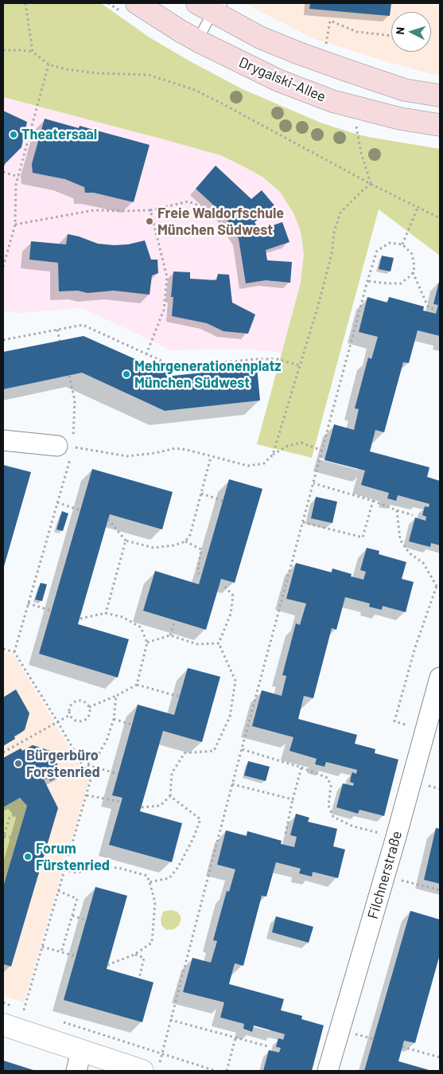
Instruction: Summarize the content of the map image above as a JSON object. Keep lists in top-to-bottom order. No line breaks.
{"streets":{"main road":["Drygalski-Allee"],"street":["Filchnerstraße"]},"places":["Theatersaal","Freie Waldorfschule München Südwest","Mehrgenerationenplatz München Südwest","Bürgerbüro Forstenried","Forum Fürstenried"],"north":"left"}
